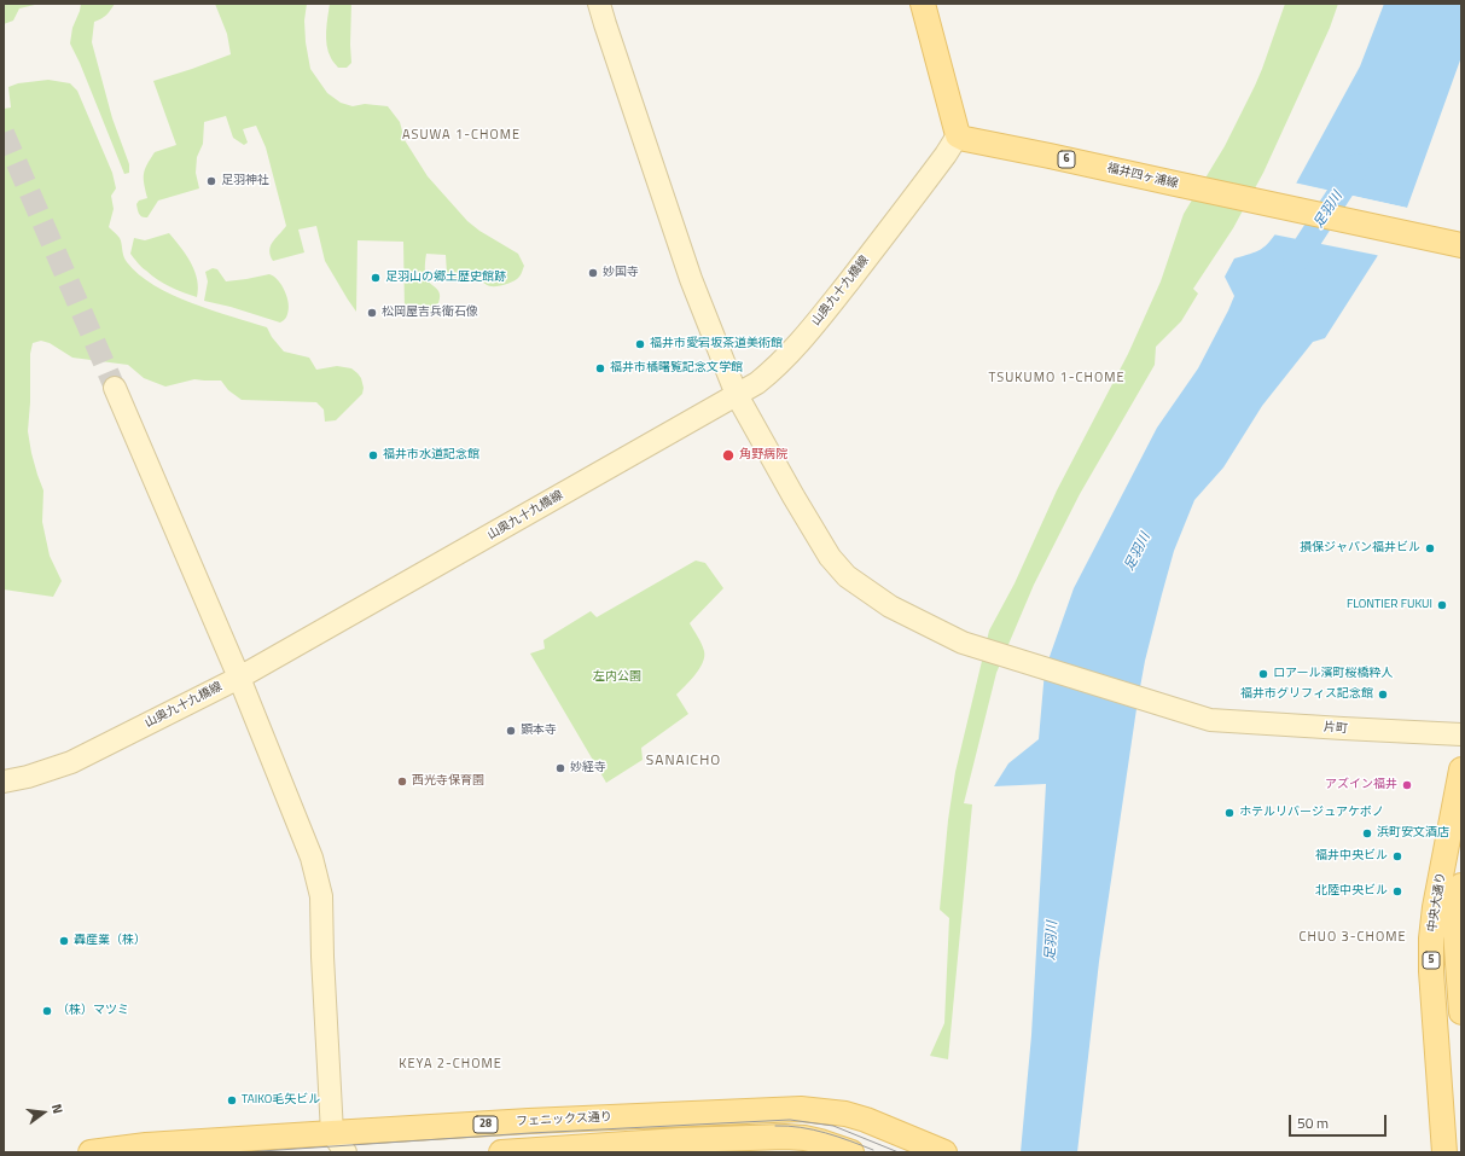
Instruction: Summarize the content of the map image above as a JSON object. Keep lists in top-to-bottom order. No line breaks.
{"streets":{"main road":["6","福井四ヶ浦線","中央大通り","5","フェニックス通り","28"],"street":["山奥九十九橋線","片町"]},"crossings":[["福井四ヶ浦線","山奥九十九橋線"],["山奥九十九橋線","片町"]],"districts":["ASUWA 1-CHOME","TSUKUMO 1-CHOME","SANAICHO","CHUO 3-CHOME","KEYA 2-CHOME"],"water":["足羽川"],"parks":["左内公園"],"places":["足羽神社","妙国寺","足羽山の郷土歴史館跡","松岡屋吉兵衛石像","福井市愛宕坂茶道美術館","福井市橘曙覧記念文学館","福井市水道記念館","角野病院","損保ジャパン福井ビル","FLONTIER FUKUI","ロアール濱町桜橋粋人","福井市グリフィス記念館","顕本寺","妙経寺","西光寺保育園","アズイン福井","ホテルリバージュアケボノ","浜町安文酒店","福井中央ビル","北陸中央ビル","轟産業（株）","（株）マツミ","TAIKO毛矢ビル"],"scale_bar":"50 m","north":"right"}
